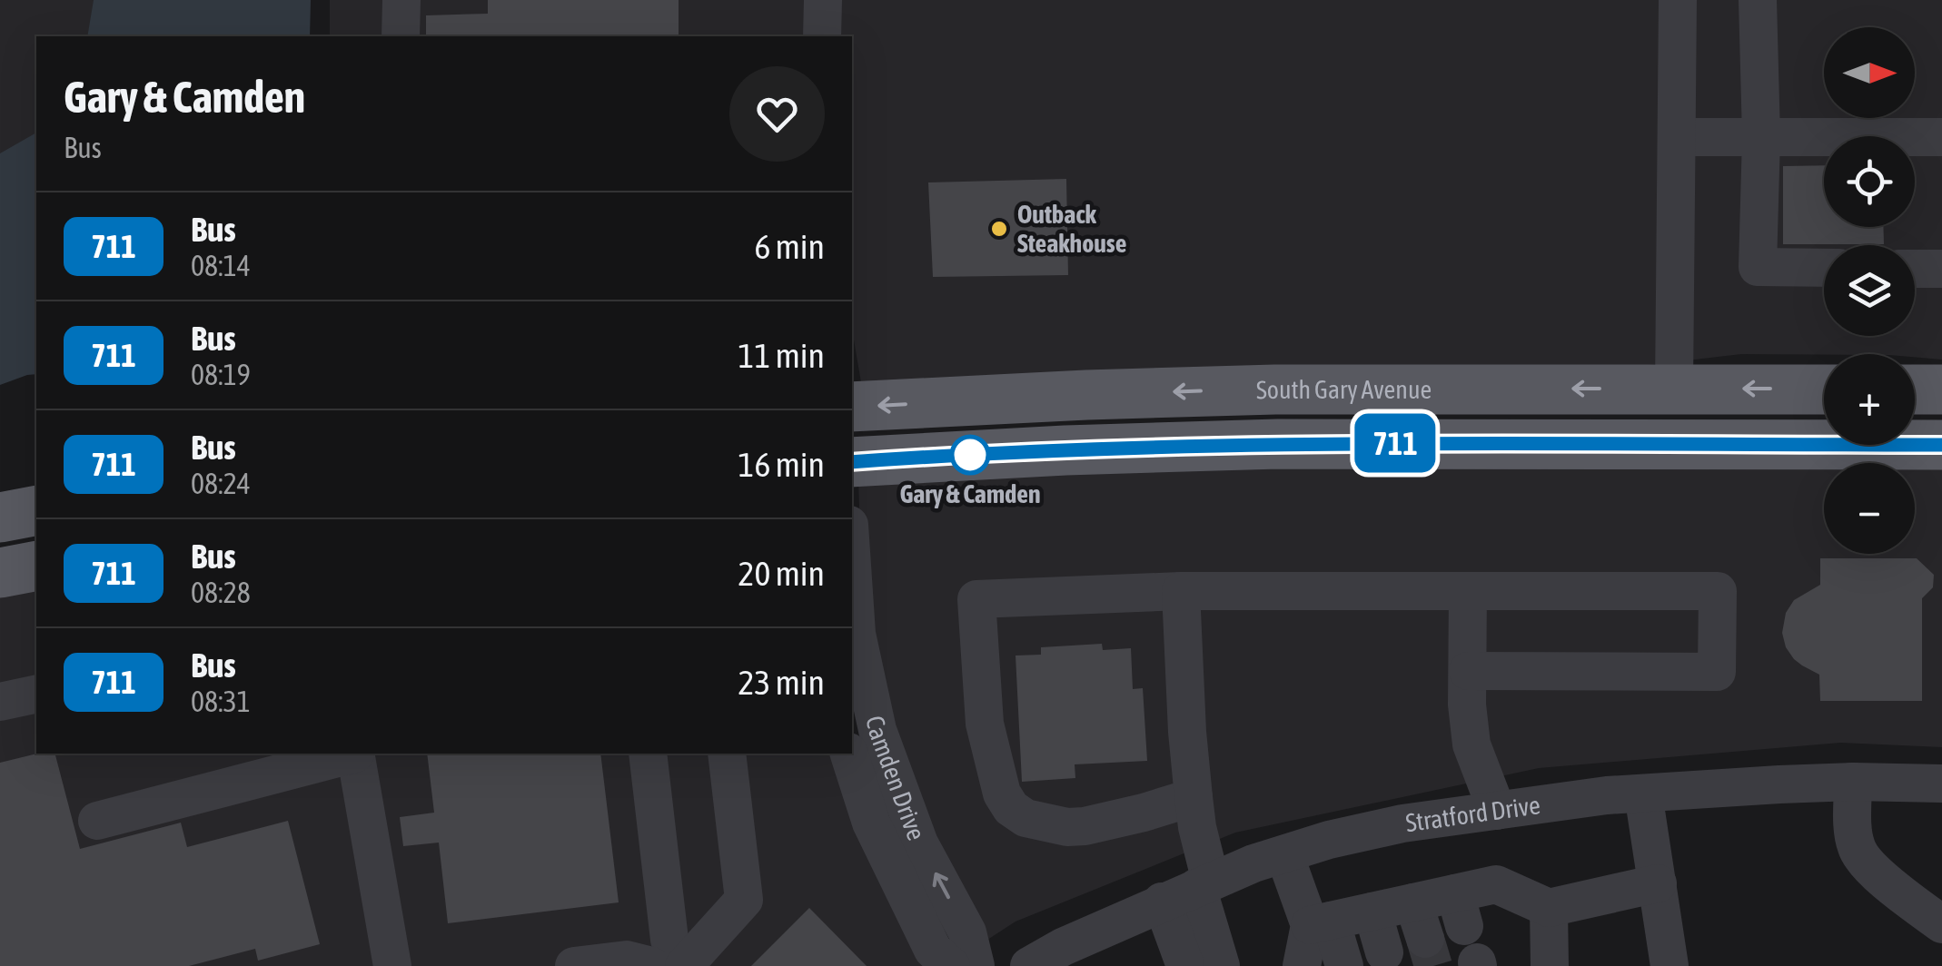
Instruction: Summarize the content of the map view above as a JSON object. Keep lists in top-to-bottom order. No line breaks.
{"streets":{"main road":["South Gary Avenue"],"street":["Camden Drive","Stratford Drive"]},"places":["Outback Steakhouse","Gary & Camden"],"lines":["bus line 711"],"north":"right","page":{"on_map":"711","map_buttons":["+","−"],"heading":["Gary & Camden","Bus"],"list":[{"mark":"711","name":"Bus","note":"08:14","value":"6 min"},{"mark":"711","name":"Bus","note":"08:19","value":"11 min"},{"mark":"711","name":"Bus","note":"08:24","value":"16 min"},{"mark":"711","name":"Bus","note":"08:28","value":"20 min"},{"mark":"711","name":"Bus","note":"08:31","value":"23 min"}]}}
